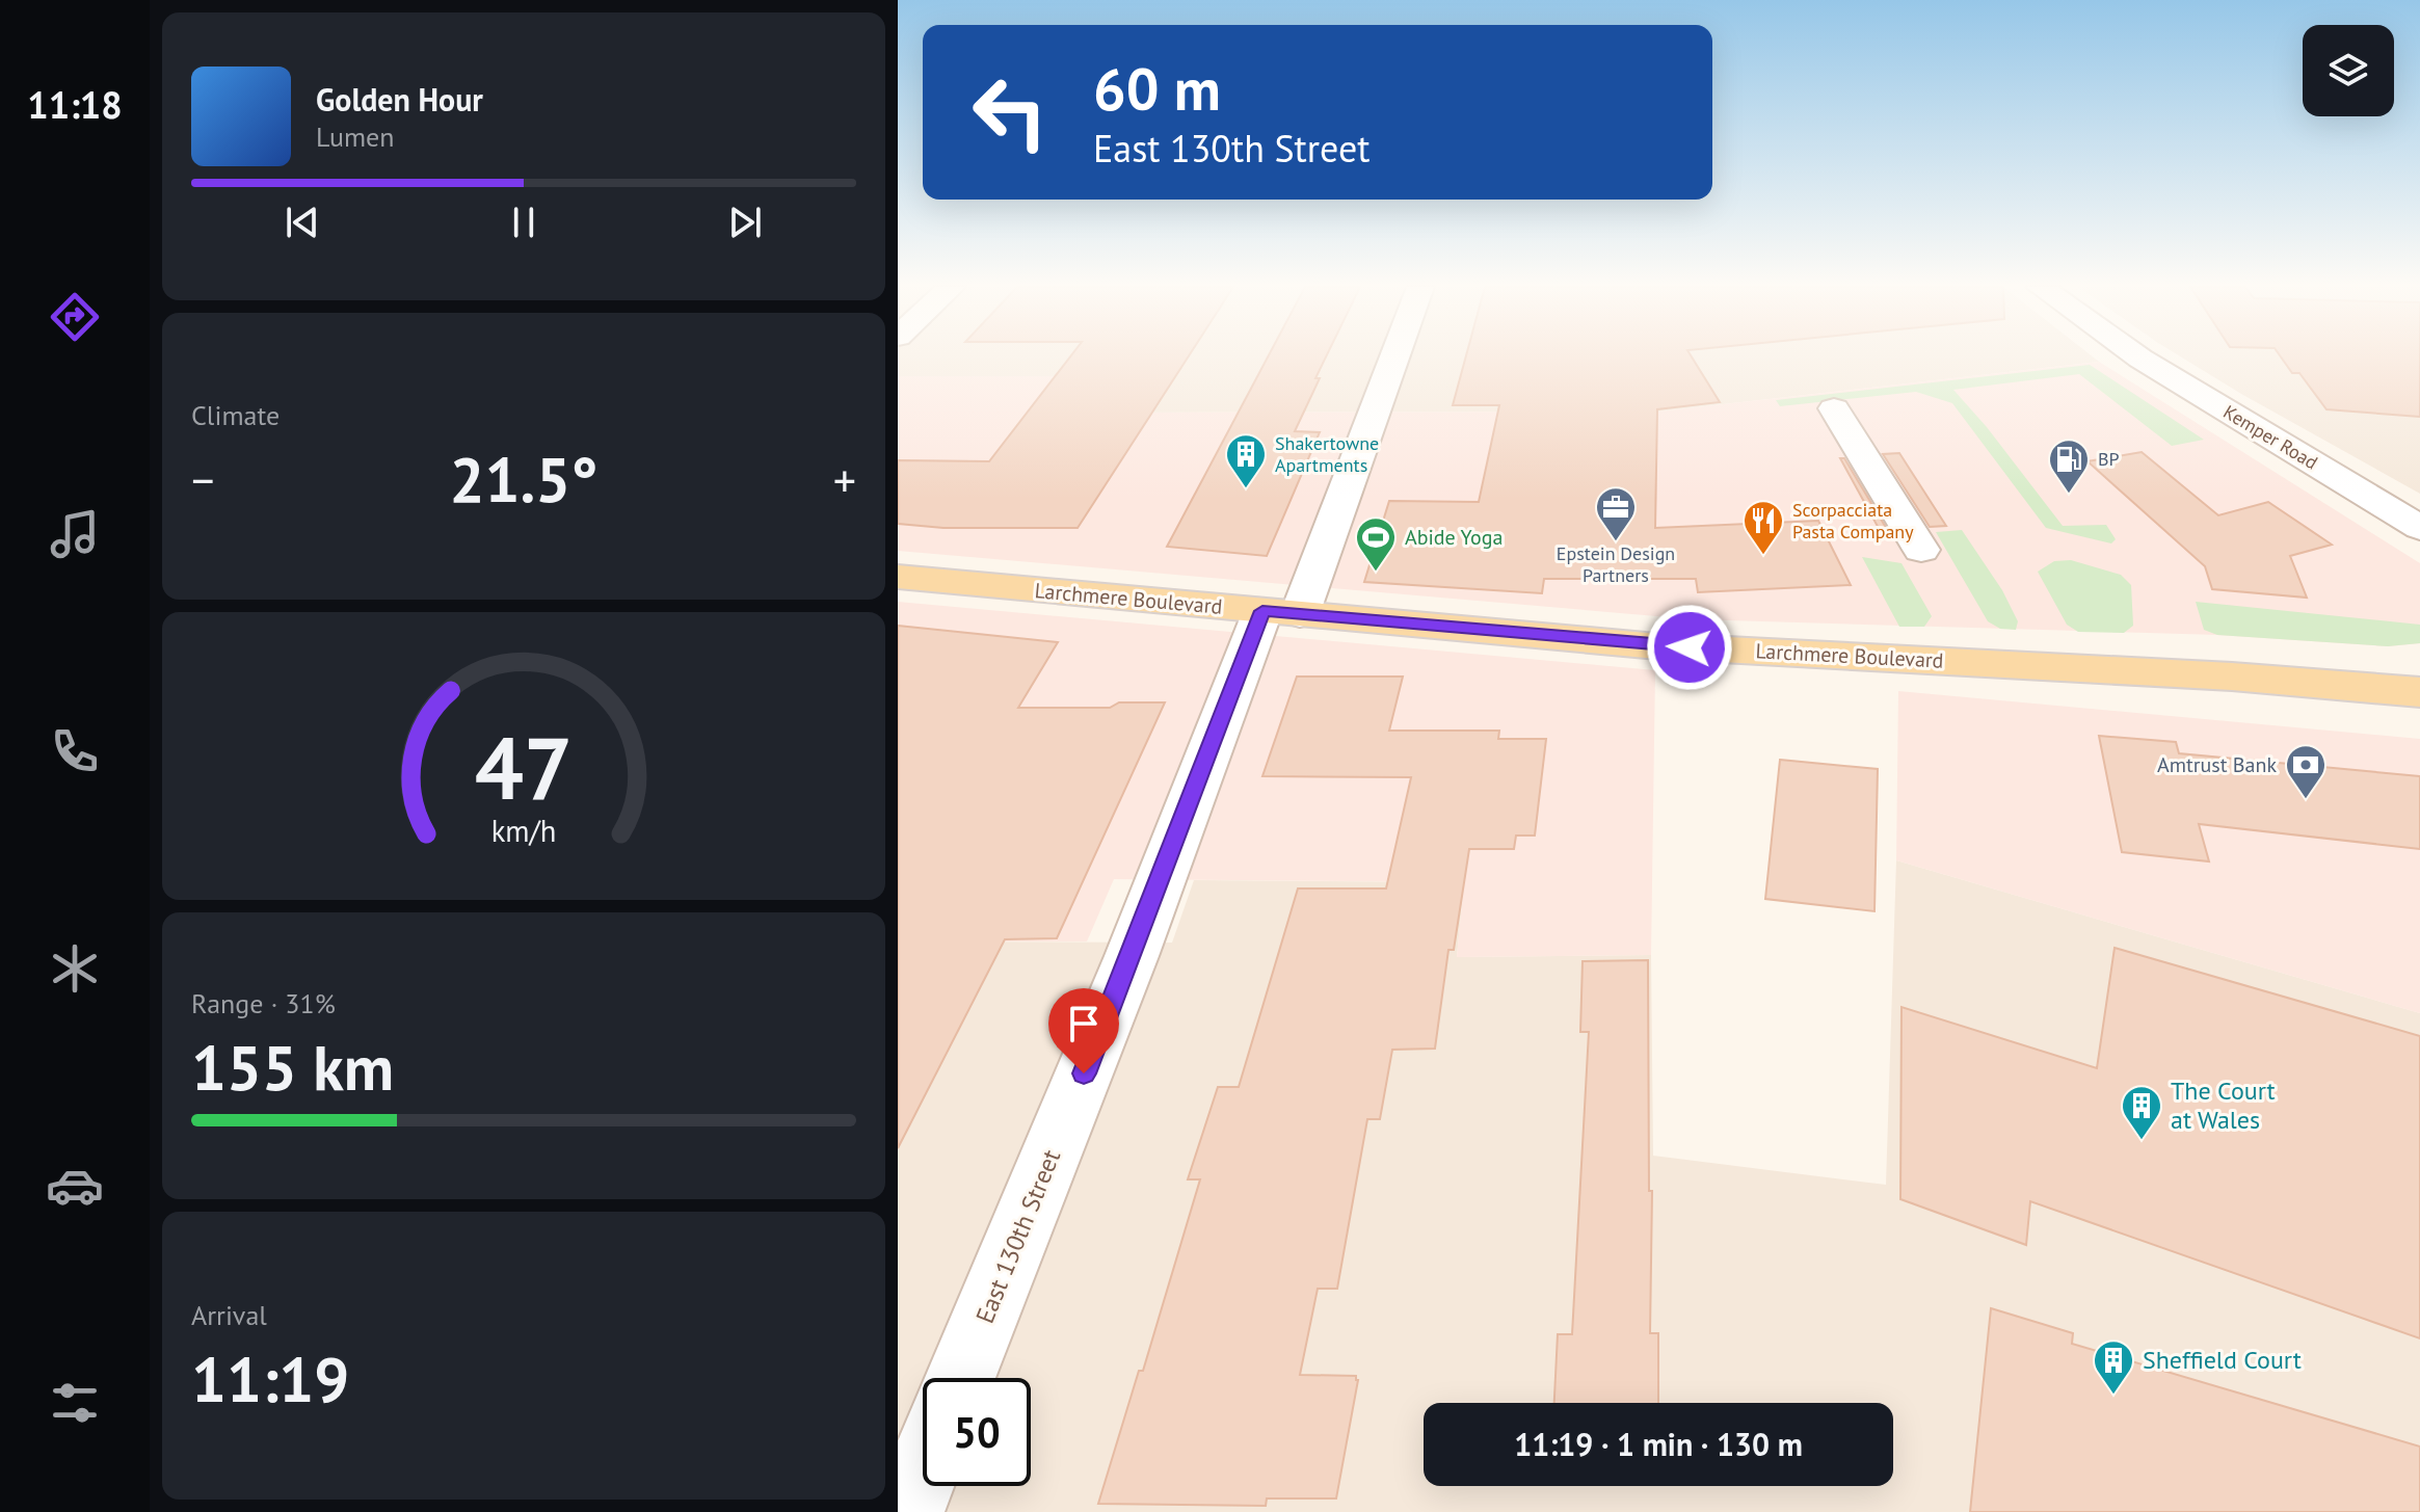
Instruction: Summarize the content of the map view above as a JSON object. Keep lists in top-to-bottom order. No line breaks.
{"streets":{"main road":["Larchmere Boulevard"],"street":["Kemper Road","East 130th Street"]},"crossings":[["Larchmere Boulevard","East 130th Street"]],"places":{"building":["Shakertowne Apartments","The Court at Wales","Sheffield Court"],"fuel station":["BP"],"office":["Epstein Design Partners"],"restaurant":["Scorpacciata Pasta Company"],"sports":["Abide Yoga"],"bank":["Amtrust Bank"]},"page":{"tabs":"11:18","turn":["60 m","East 130th Street"],"song":["Golden Hour","Lumen"],"tile":["Climate",["Range · 31%","155 km"],["Arrival","11:19"]],"heat":["−","21.5°","+"],"limit":"50","trip":"11:19 · 1 min · 130 m","gauge":["47","km/h"]}}
